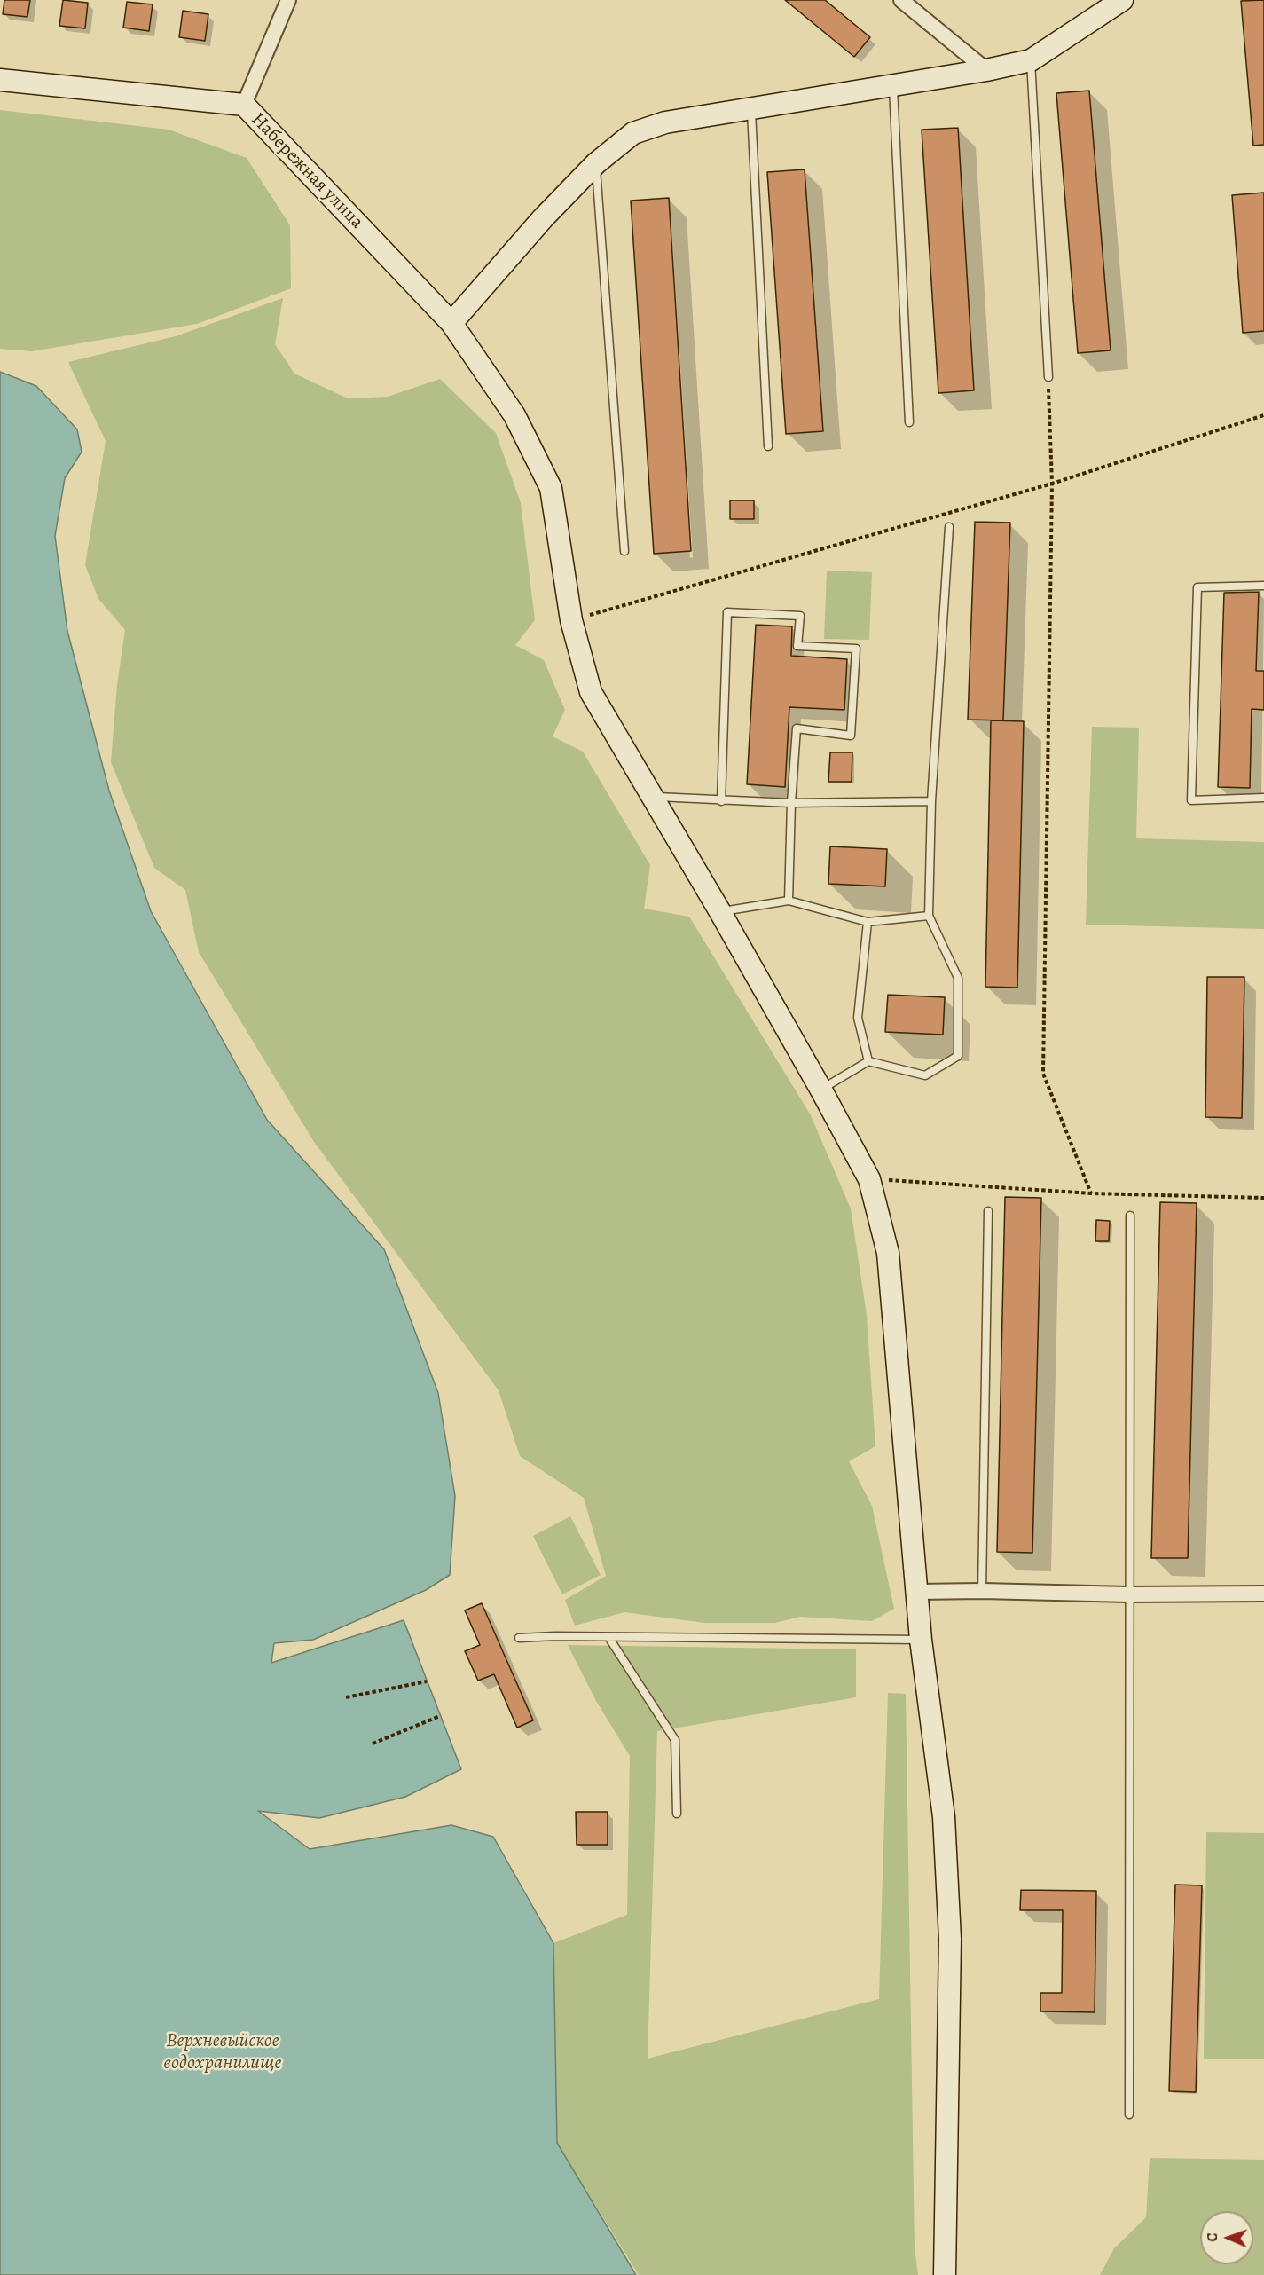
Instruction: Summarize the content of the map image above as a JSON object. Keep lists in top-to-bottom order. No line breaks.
{"streets":{"street":["Набережная улица"]},"water":["Верхневыйское водохранилище"],"north":"left"}
